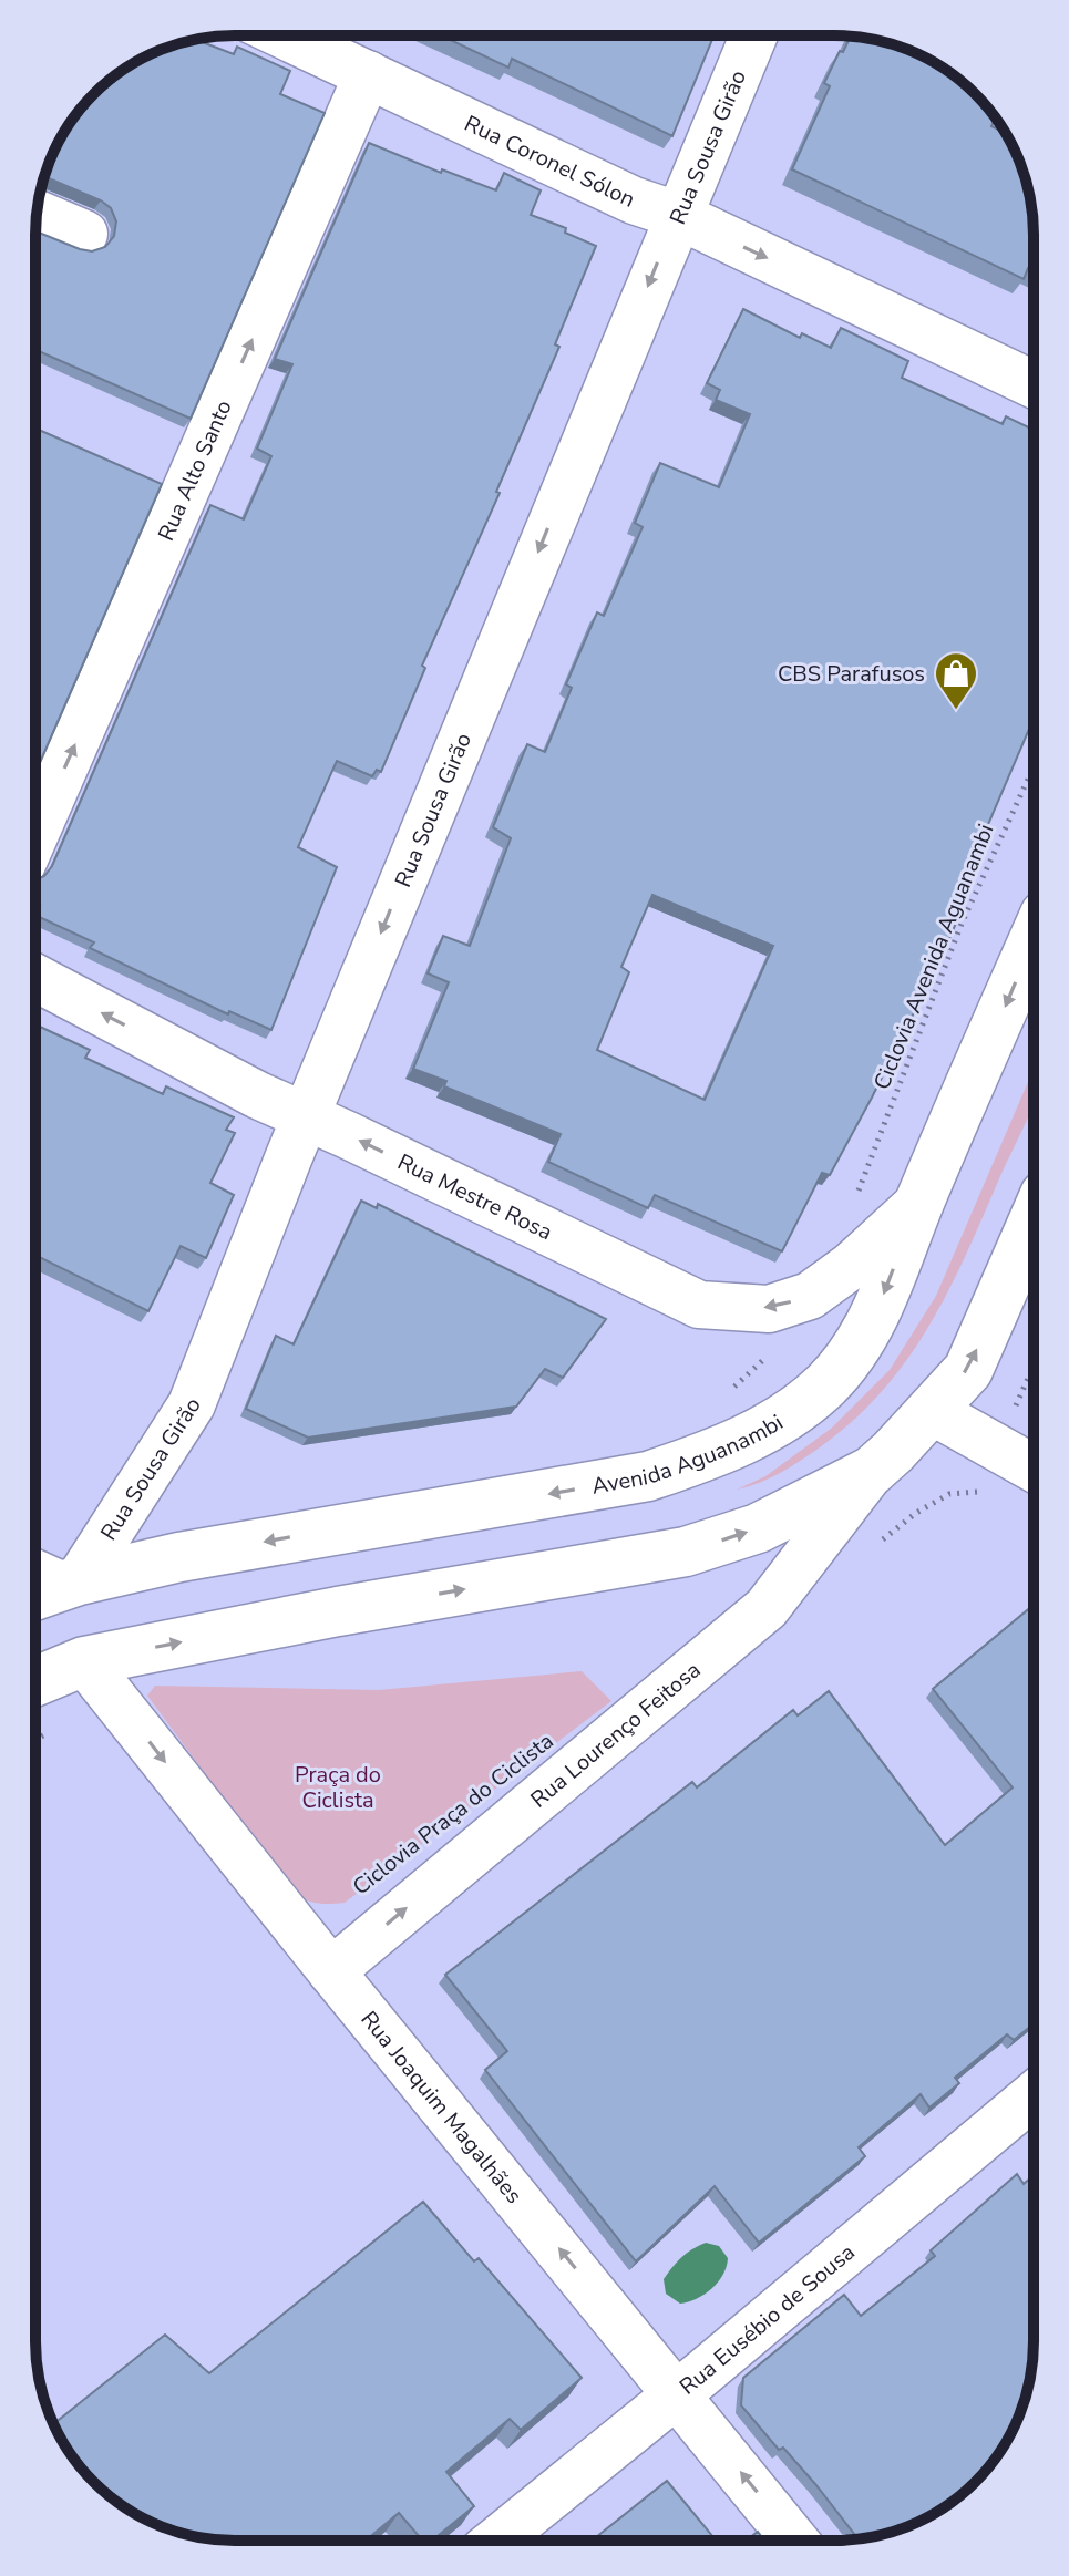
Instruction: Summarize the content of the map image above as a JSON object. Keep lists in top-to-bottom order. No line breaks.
{"streets":{"main road":["Avenida Aguanambi"],"street":["Rua Sousa Girão","Rua Coronel Sólon","Rua Alto Santo","Rua Mestre Rosa","Rua Lourenço Feitosa","Rua Joaquim Magalhães","Rua Eusébio de Sousa"],"path":["Ciclovia Avenida Aguanambi"]},"crossings":[["Rua Sousa Girão","Rua Coronel Sólon"],["Rua Sousa Girão","Rua Mestre Rosa"],["Rua Sousa Girão","Avenida Aguanambi"],["Rua Coronel Sólon","Rua Alto Santo"],["Rua Mestre Rosa","Avenida Aguanambi"],["Rua Lourenço Feitosa","Rua Joaquim Magalhães"],["Rua Joaquim Magalhães","Rua Eusébio de Sousa"]],"one_way":["Rua Sousa Girão","Rua Coronel Sólon","Rua Alto Santo","Rua Mestre Rosa","Rua Lourenço Feitosa"],"parks":["Praça do Ciclista"],"places":{"shop":["CBS Parafusos"]}}
